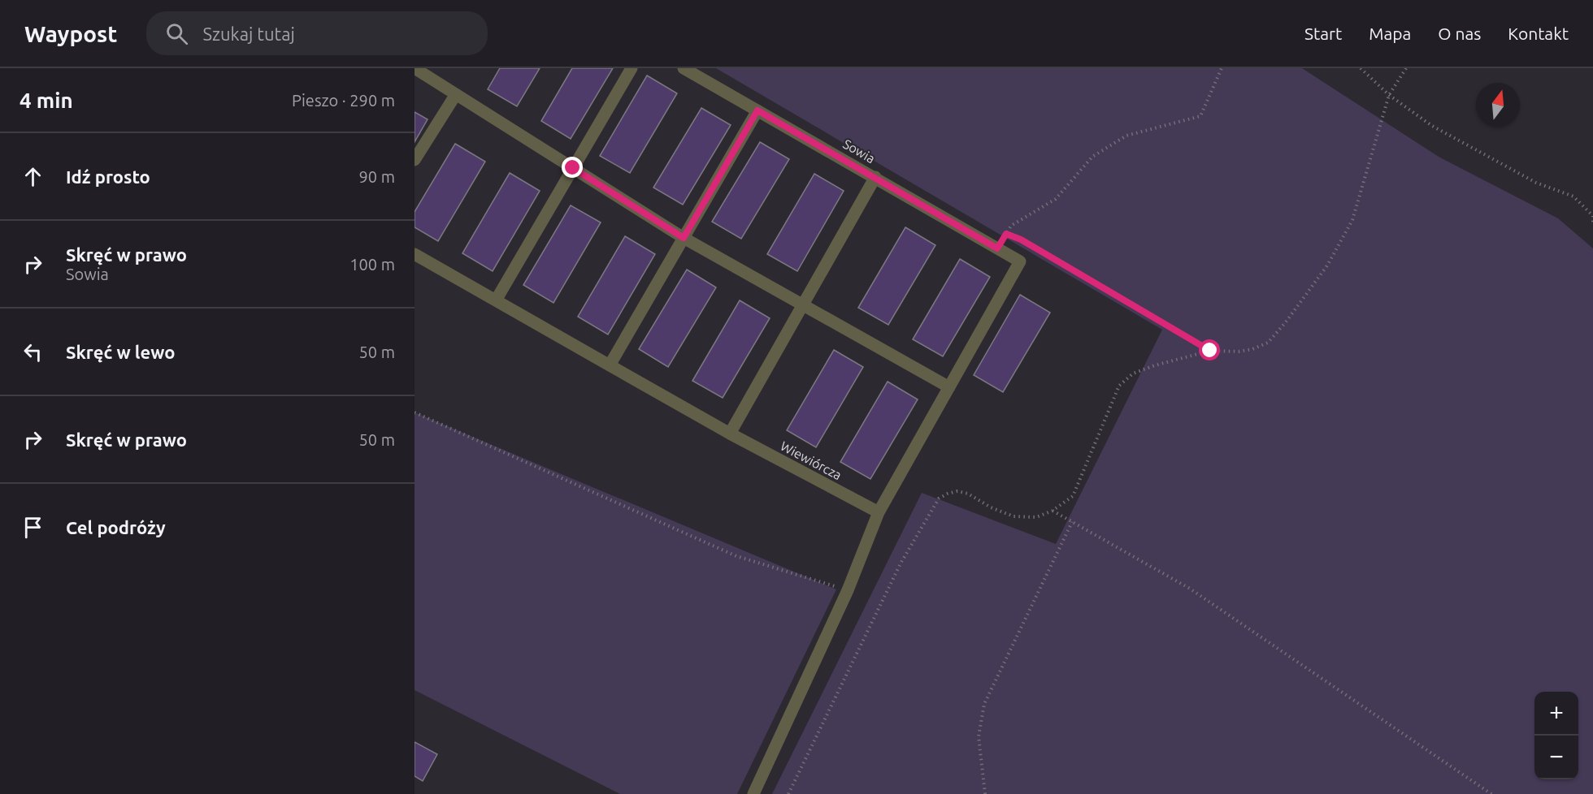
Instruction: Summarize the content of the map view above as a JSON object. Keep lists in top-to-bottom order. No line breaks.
{"streets":{"street":["Sowia","Wiewiórcza"]},"north":"top","page":{"header":"Waypost","search":"Szukaj tutaj","nav":["Start","Mapa","O nas","Kontakt"],"heading":["4 min","Pieszo · 290 m"],"list":[["Idź prosto","90 m"],["Skręć w prawo","Sowia","100 m"],["Skręć w lewo","50 m"],["Skręć w prawo","50 m"],"Cel podróży"],"map_buttons":["+","−"]}}
